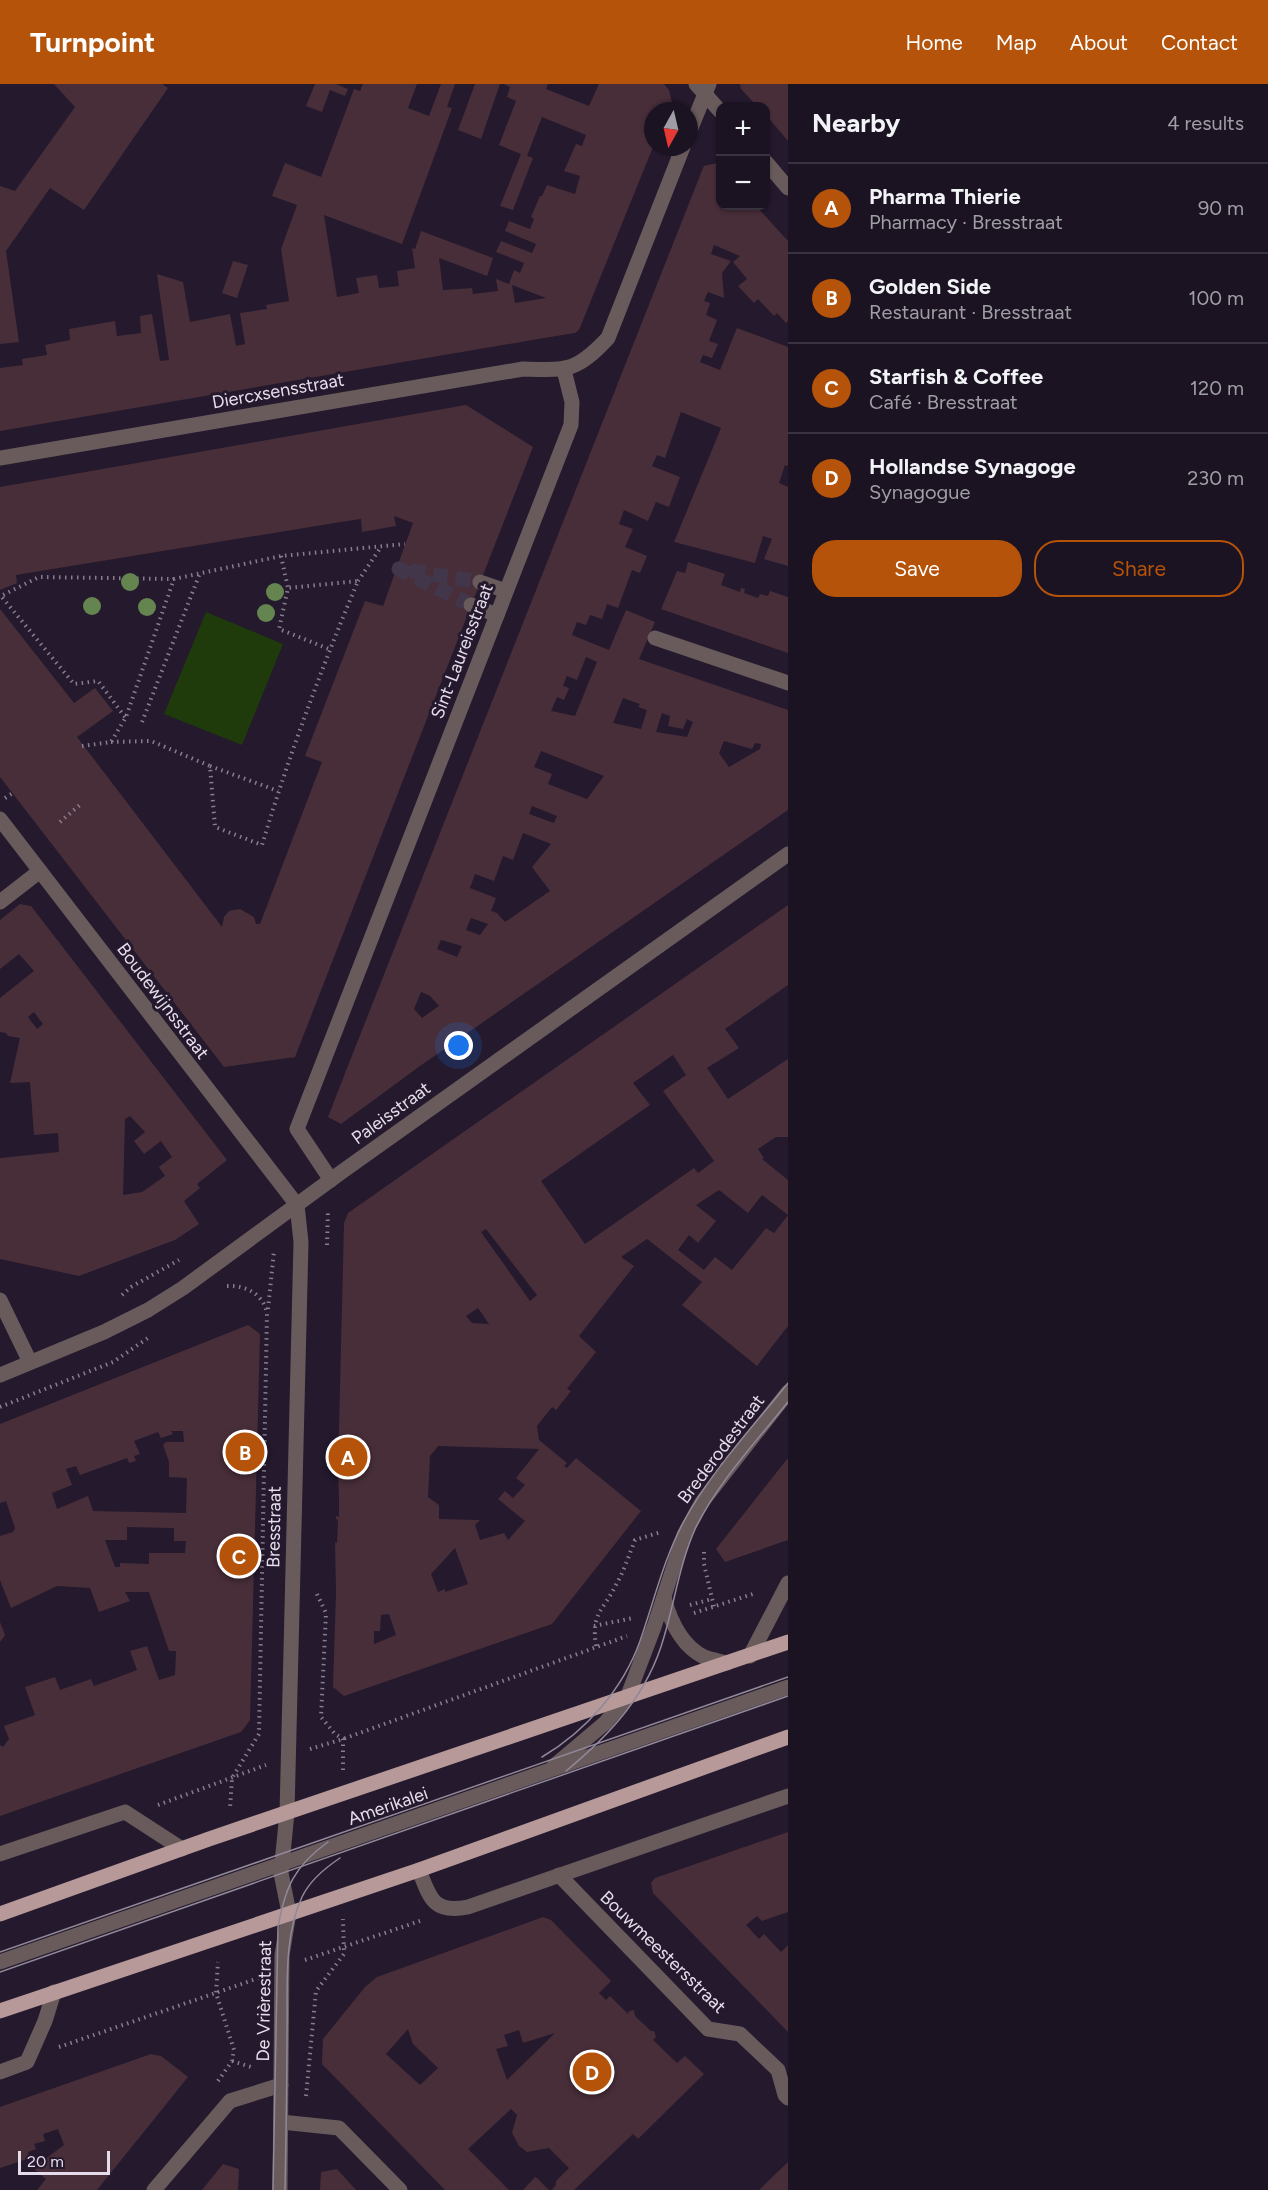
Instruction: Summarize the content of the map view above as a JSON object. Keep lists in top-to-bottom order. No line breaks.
{"streets":{"main road":["Amerikalei"],"street":["Diercxsensstraat","Sint-Laureisstraat","Boudewijnsstraat","Paleisstraat","Brederodestraat","Bresstraat","Bouwmeestersstraat","De Vrièrestraat"]},"crossings":[["Diercxsensstraat","Sint-Laureisstraat"],["Sint-Laureisstraat","Paleisstraat"],["Boudewijnsstraat","Paleisstraat"],["Boudewijnsstraat","Bresstraat"],["Paleisstraat","Bresstraat"],["Brederodestraat","Amerikalei"],["Bresstraat","Amerikalei"],["Bresstraat","De Vrièrestraat"],["Amerikalei","De Vrièrestraat"]],"scale_bar":"20 m","north":"bottom","page":{"header":"Turnpoint","nav":["Home","Map","About","Contact"],"heading":["Nearby","4 results"],"map_buttons":["+","−"],"list":[{"mark":"A","name":"Pharma Thierie","note":"Pharmacy · Bresstraat","value":"90 m"},{"mark":"B","name":"Golden Side","note":"Restaurant · Bresstraat","value":"100 m"},{"mark":"C","name":"Starfish & Coffee","note":"Café · Bresstraat","value":"120 m"},{"mark":"D","name":"Hollandse Synagoge","note":"Synagogue","value":"230 m"}],"buttons":["Save","Share"],"pins":["B","A","C","D"],"scale":"20 m"}}
